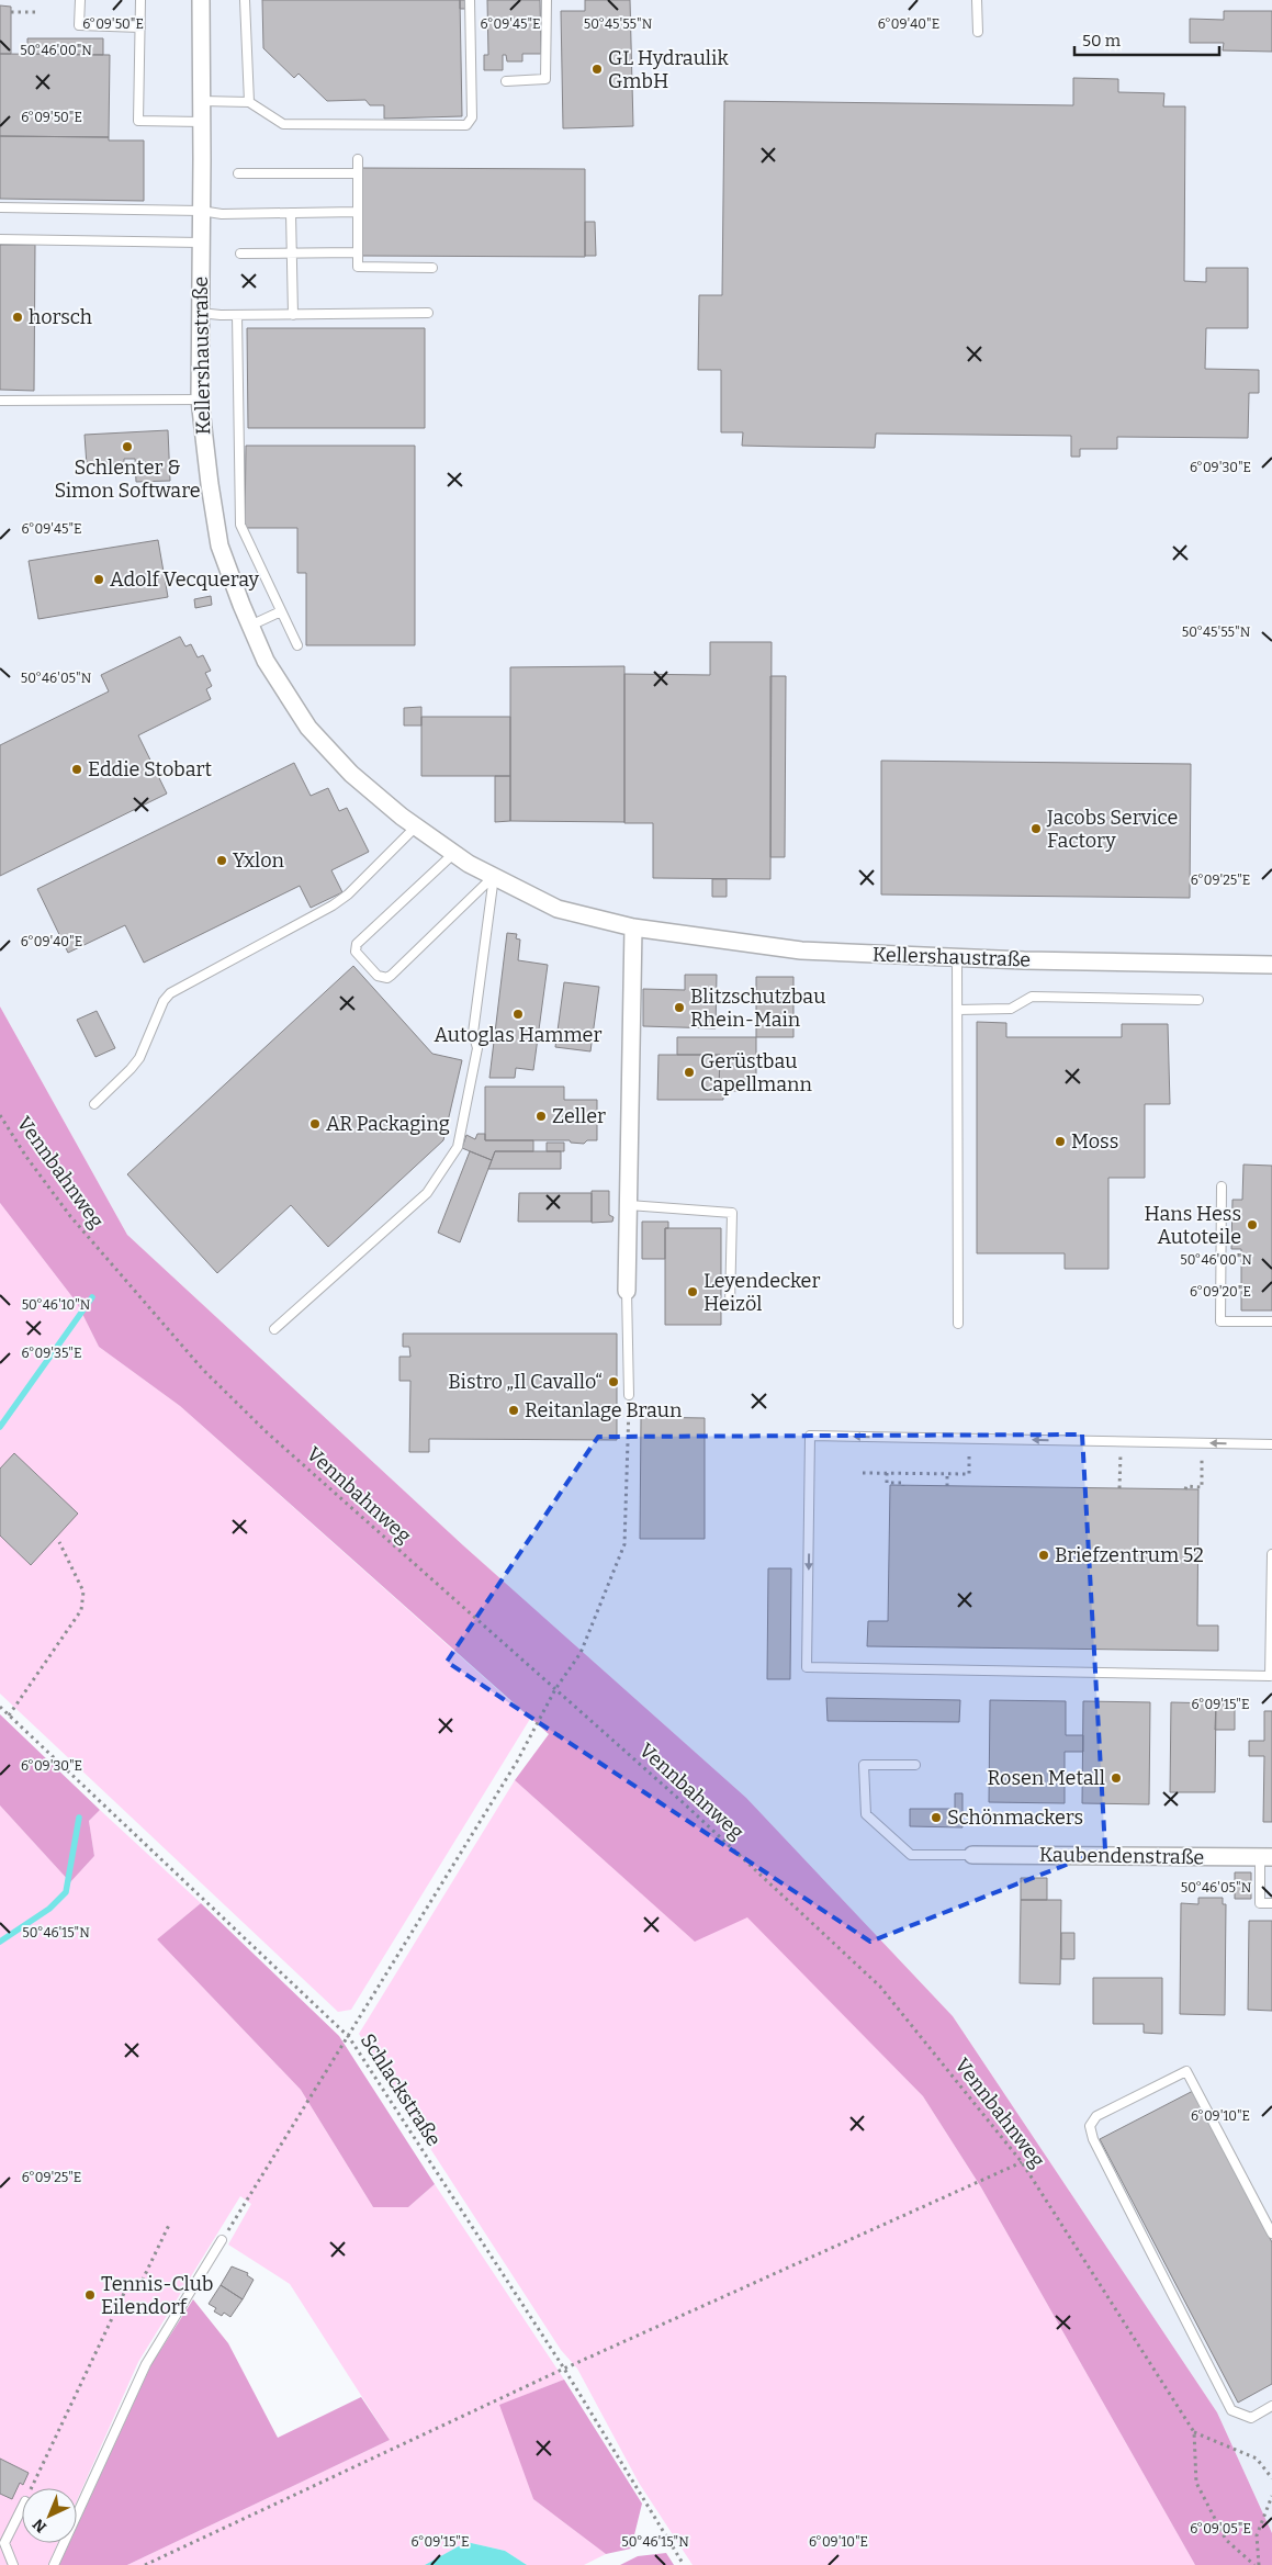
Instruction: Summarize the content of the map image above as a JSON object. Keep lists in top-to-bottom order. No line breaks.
{"streets":{"street":["Kellershaustraße","Kaubendenstraße"],"path":["Vennbahnweg","Schlackstraße"]},"places":["GL Hydraulik GmbH","horsch","Schlenter & Simon Software","Adolf Vecqueray","Eddie Stobart","Jacobs Service Factory","Yxlon","Blitzschutzbau Rhein-Main","Autoglas Hammer","Gerüstbau Capellmann","Zeller","AR Packaging","Moss","Hans Hess Autoteile","Leyendecker Heizöl","Bistro „Il Cavallo“","Reitanlage Braun","Briefzentrum 52","Rosen Metall","Schönmackers","Tennis-Club Eilendorf"],"scale_bar":"50 m","north":"bottom left","coordinates":["50°45'55\"N","6°09'50\"E","6°09'45\"E","6°09'40\"E","50°46'00\"N","6°09'30\"E","50°46'05\"N","6°09'25\"E","6°09'20\"E","50°46'10\"N","6°09'35\"E","6°09'15\"E","50°46'15\"N","6°09'10\"E","6°09'05\"E"]}
